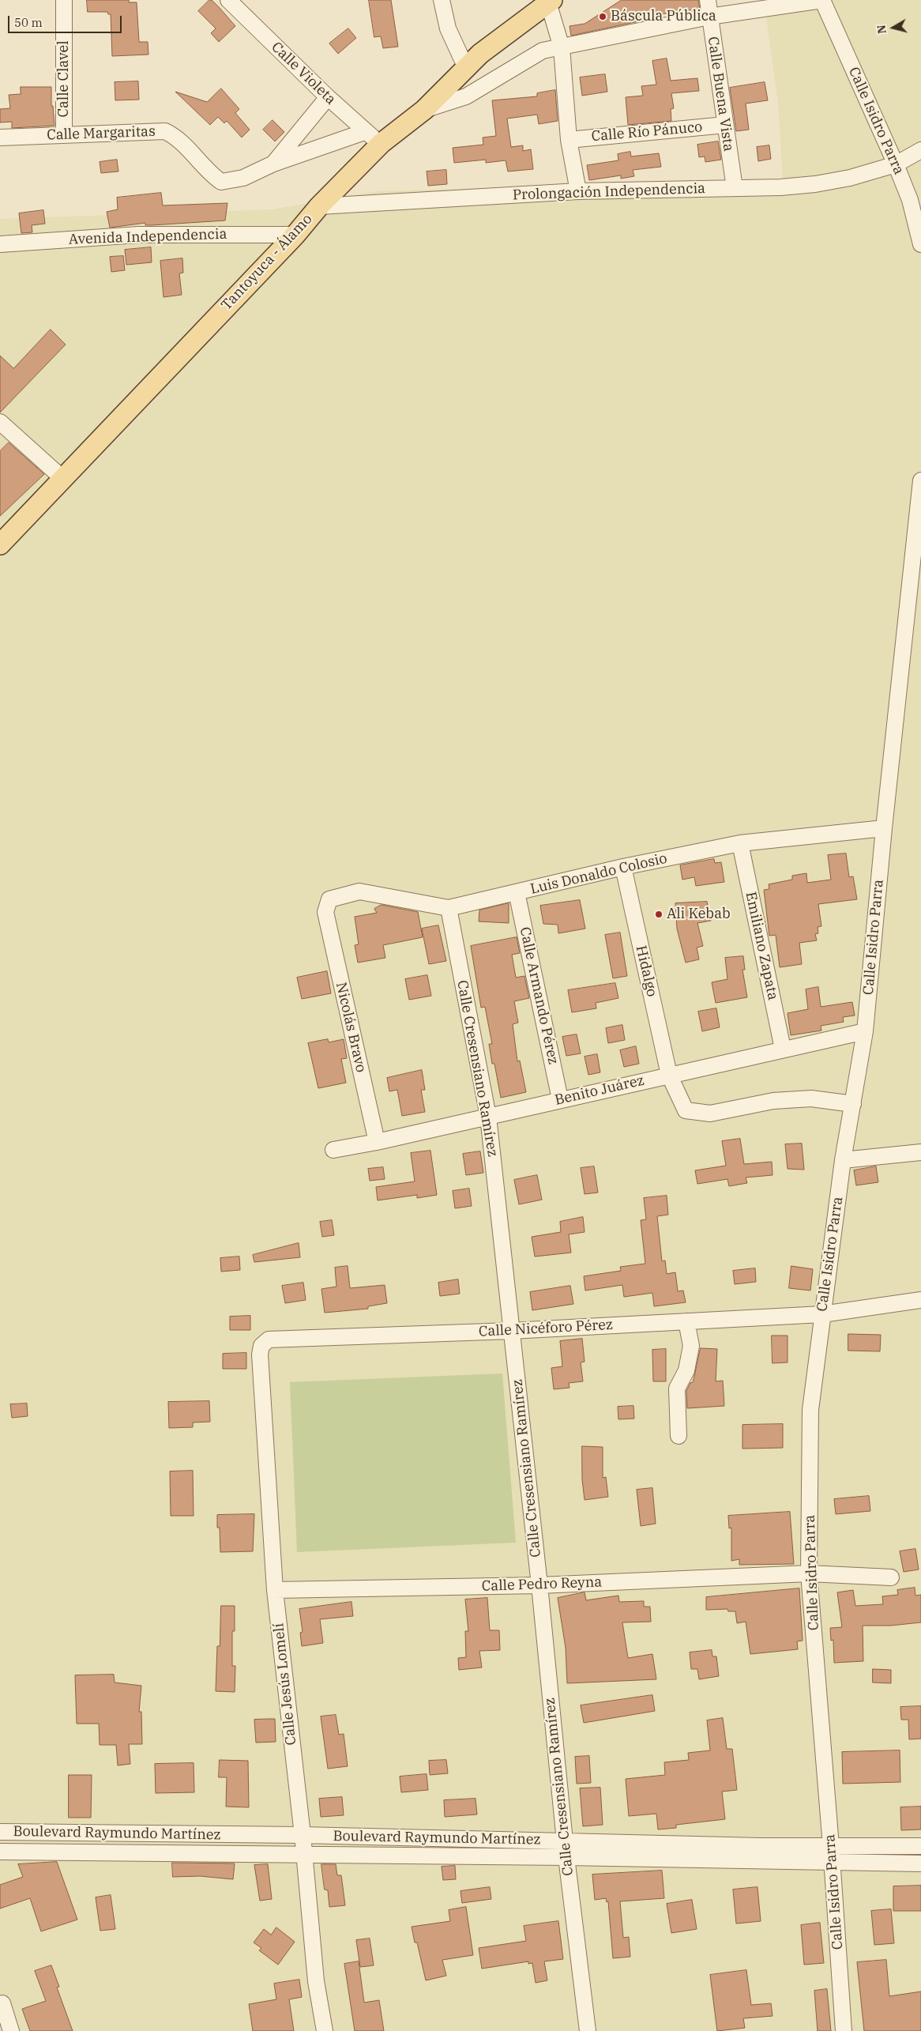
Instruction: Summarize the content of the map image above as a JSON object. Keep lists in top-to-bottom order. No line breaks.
{"streets":{"main road":["Tantoyuca - Álamo"],"street":["Calle Violeta","Calle Clavel","Calle Buena Vista","Calle Isidro Parra","Calle Río Pánuco","Calle Margaritas","Prolongación Independencia","Avenida Independencia","Luis Donaldo Colosio","Emiliano Zapata","Hidalgo","Calle Armando Pérez","Nicolás Bravo","Calle Cresensiano Ramírez","Benito Juárez","Calle Nicéforo Pérez","Calle Pedro Reyna","Calle Jesús Lomelí","Boulevard Raymundo Martínez"]},"crossings":[["Calle Violeta","Calle Margaritas"],["Calle Violeta","Tantoyuca - Álamo"],["Calle Clavel","Calle Margaritas"],["Calle Buena Vista","Calle Río Pánuco"],["Calle Buena Vista","Prolongación Independencia"],["Calle Isidro Parra","Prolongación Independencia"],["Calle Isidro Parra","Luis Donaldo Colosio"],["Calle Isidro Parra","Hidalgo"],["Calle Isidro Parra","Benito Juárez"],["Calle Isidro Parra","Calle Nicéforo Pérez"],["Calle Isidro Parra","Calle Pedro Reyna"],["Calle Isidro Parra","Boulevard Raymundo Martínez"],["Prolongación Independencia","Tantoyuca - Álamo"],["Avenida Independencia","Tantoyuca - Álamo"],["Luis Donaldo Colosio","Emiliano Zapata"],["Luis Donaldo Colosio","Hidalgo"],["Luis Donaldo Colosio","Calle Armando Pérez"],["Luis Donaldo Colosio","Nicolás Bravo"],["Luis Donaldo Colosio","Calle Cresensiano Ramírez"],["Emiliano Zapata","Benito Juárez"],["Hidalgo","Benito Juárez"],["Calle Armando Pérez","Benito Juárez"],["Nicolás Bravo","Benito Juárez"],["Calle Cresensiano Ramírez","Benito Juárez"],["Calle Cresensiano Ramírez","Calle Nicéforo Pérez"],["Calle Cresensiano Ramírez","Calle Pedro Reyna"],["Calle Cresensiano Ramírez","Boulevard Raymundo Martínez"],["Calle Nicéforo Pérez","Calle Jesús Lomelí"],["Calle Pedro Reyna","Calle Jesús Lomelí"],["Calle Jesús Lomelí","Boulevard Raymundo Martínez"]],"places":["Báscula Pública","Ali Kebab"],"scale_bar":"50 m","north":"left"}
